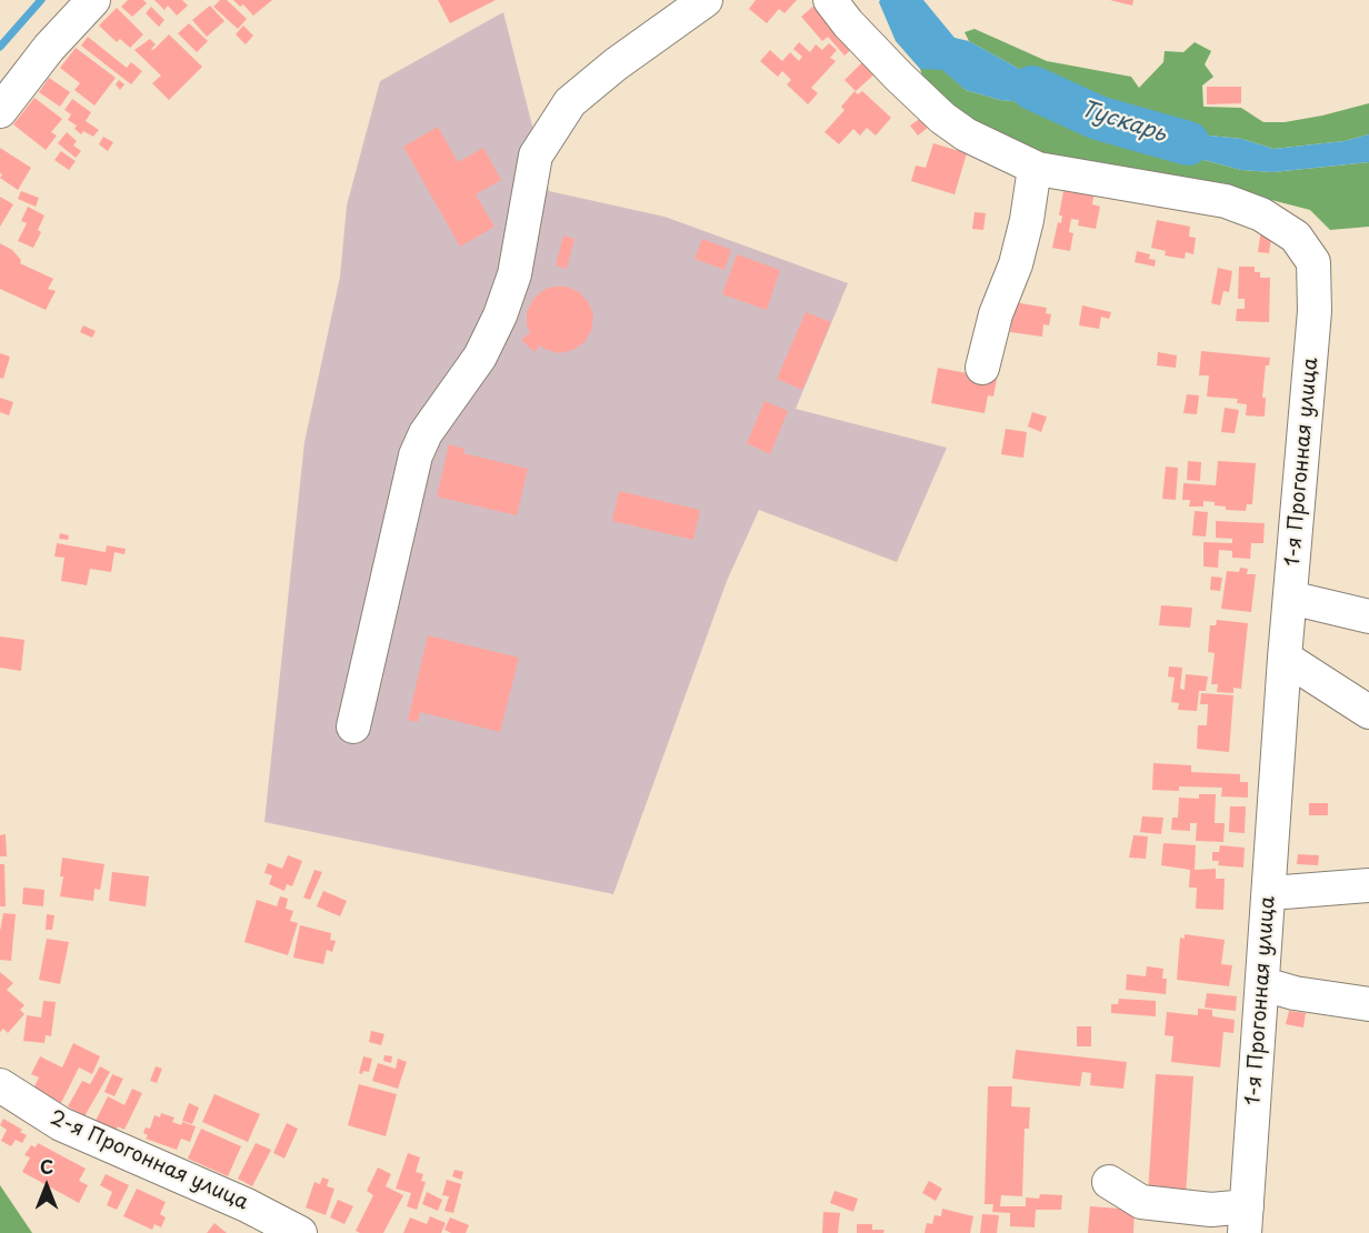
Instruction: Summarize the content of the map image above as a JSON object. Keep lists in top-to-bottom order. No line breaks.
{"streets":{"street":["1-я Прогонная улица","2-я Прогонная улица"]},"water":["Тускарь"],"north":"top"}
